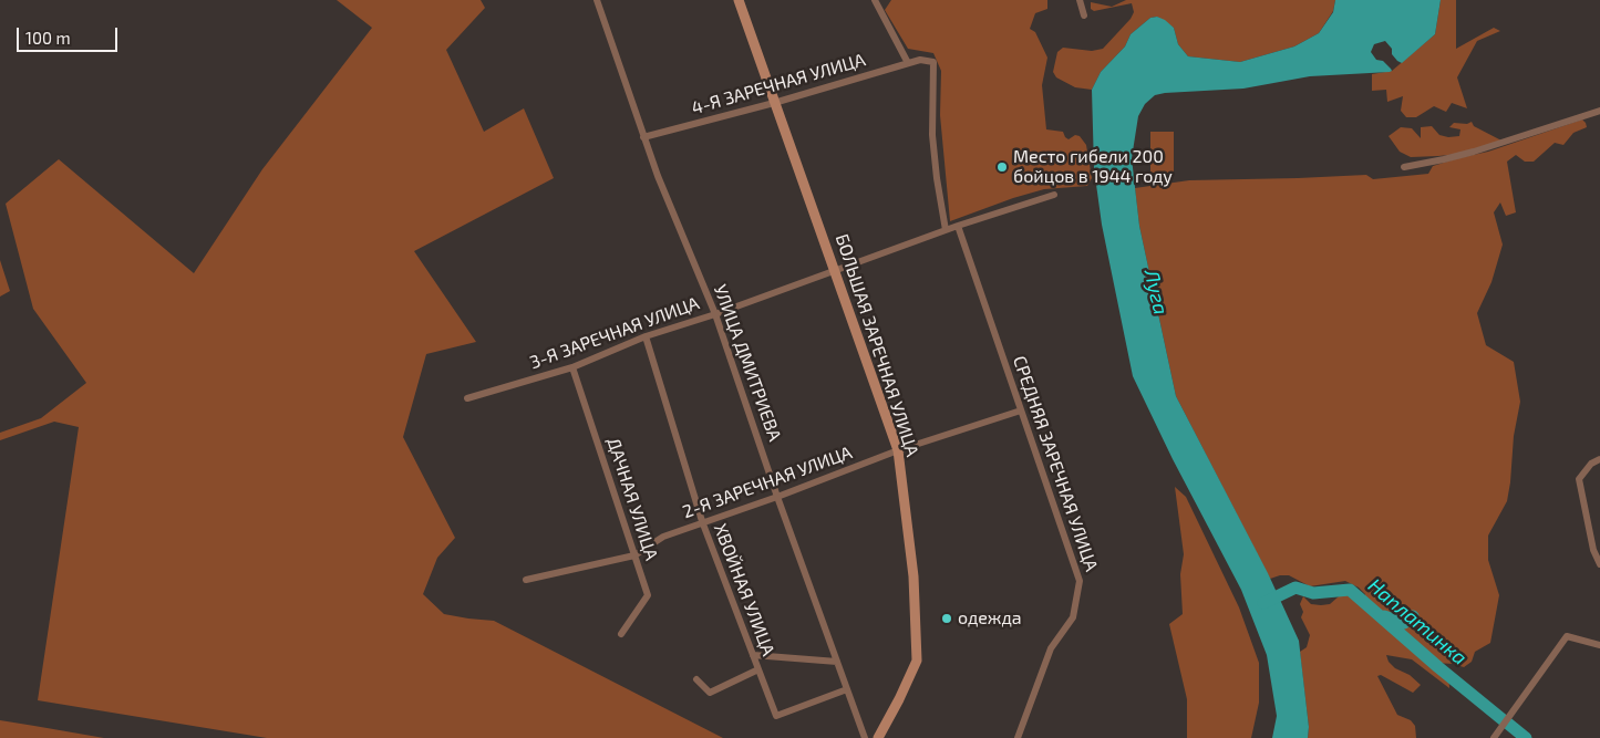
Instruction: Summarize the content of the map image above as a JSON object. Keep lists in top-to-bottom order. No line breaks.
{"streets":{"street":["4-Я ЗАРЕЧНАЯ УЛИЦА","3-Я ЗАРЕЧНАЯ УЛИЦА","БОЛЬШАЯ ЗАРЕЧНАЯ УЛИЦА","УЛИЦА ДМИТРИЕВА","СРЕДНЯЯ ЗАРЕЧНАЯ УЛИЦА","2-Я ЗАРЕЧНАЯ УЛИЦА","ДАЧНАЯ УЛИЦА","ХВОЙНАЯ УЛИЦА"]},"crossings":[["4-Я ЗАРЕЧНАЯ УЛИЦА","3-Я ЗАРЕЧНАЯ УЛИЦА"],["4-Я ЗАРЕЧНАЯ УЛИЦА","БОЛЬШАЯ ЗАРЕЧНАЯ УЛИЦА"],["4-Я ЗАРЕЧНАЯ УЛИЦА","УЛИЦА ДМИТРИЕВА"],["3-Я ЗАРЕЧНАЯ УЛИЦА","БОЛЬШАЯ ЗАРЕЧНАЯ УЛИЦА"],["3-Я ЗАРЕЧНАЯ УЛИЦА","УЛИЦА ДМИТРИЕВА"],["3-Я ЗАРЕЧНАЯ УЛИЦА","СРЕДНЯЯ ЗАРЕЧНАЯ УЛИЦА"],["3-Я ЗАРЕЧНАЯ УЛИЦА","ДАЧНАЯ УЛИЦА"],["3-Я ЗАРЕЧНАЯ УЛИЦА","ХВОЙНАЯ УЛИЦА"],["БОЛЬШАЯ ЗАРЕЧНАЯ УЛИЦА","2-Я ЗАРЕЧНАЯ УЛИЦА"],["УЛИЦА ДМИТРИЕВА","2-Я ЗАРЕЧНАЯ УЛИЦА"],["УЛИЦА ДМИТРИЕВА","ХВОЙНАЯ УЛИЦА"],["СРЕДНЯЯ ЗАРЕЧНАЯ УЛИЦА","2-Я ЗАРЕЧНАЯ УЛИЦА"],["2-Я ЗАРЕЧНАЯ УЛИЦА","ДАЧНАЯ УЛИЦА"],["2-Я ЗАРЕЧНАЯ УЛИЦА","ХВОЙНАЯ УЛИЦА"]],"water":["Луга","Наплатинка"],"places":["Место гибели 200 бойцов в 1944 году","одежда"],"scale_bar":"100 m"}
